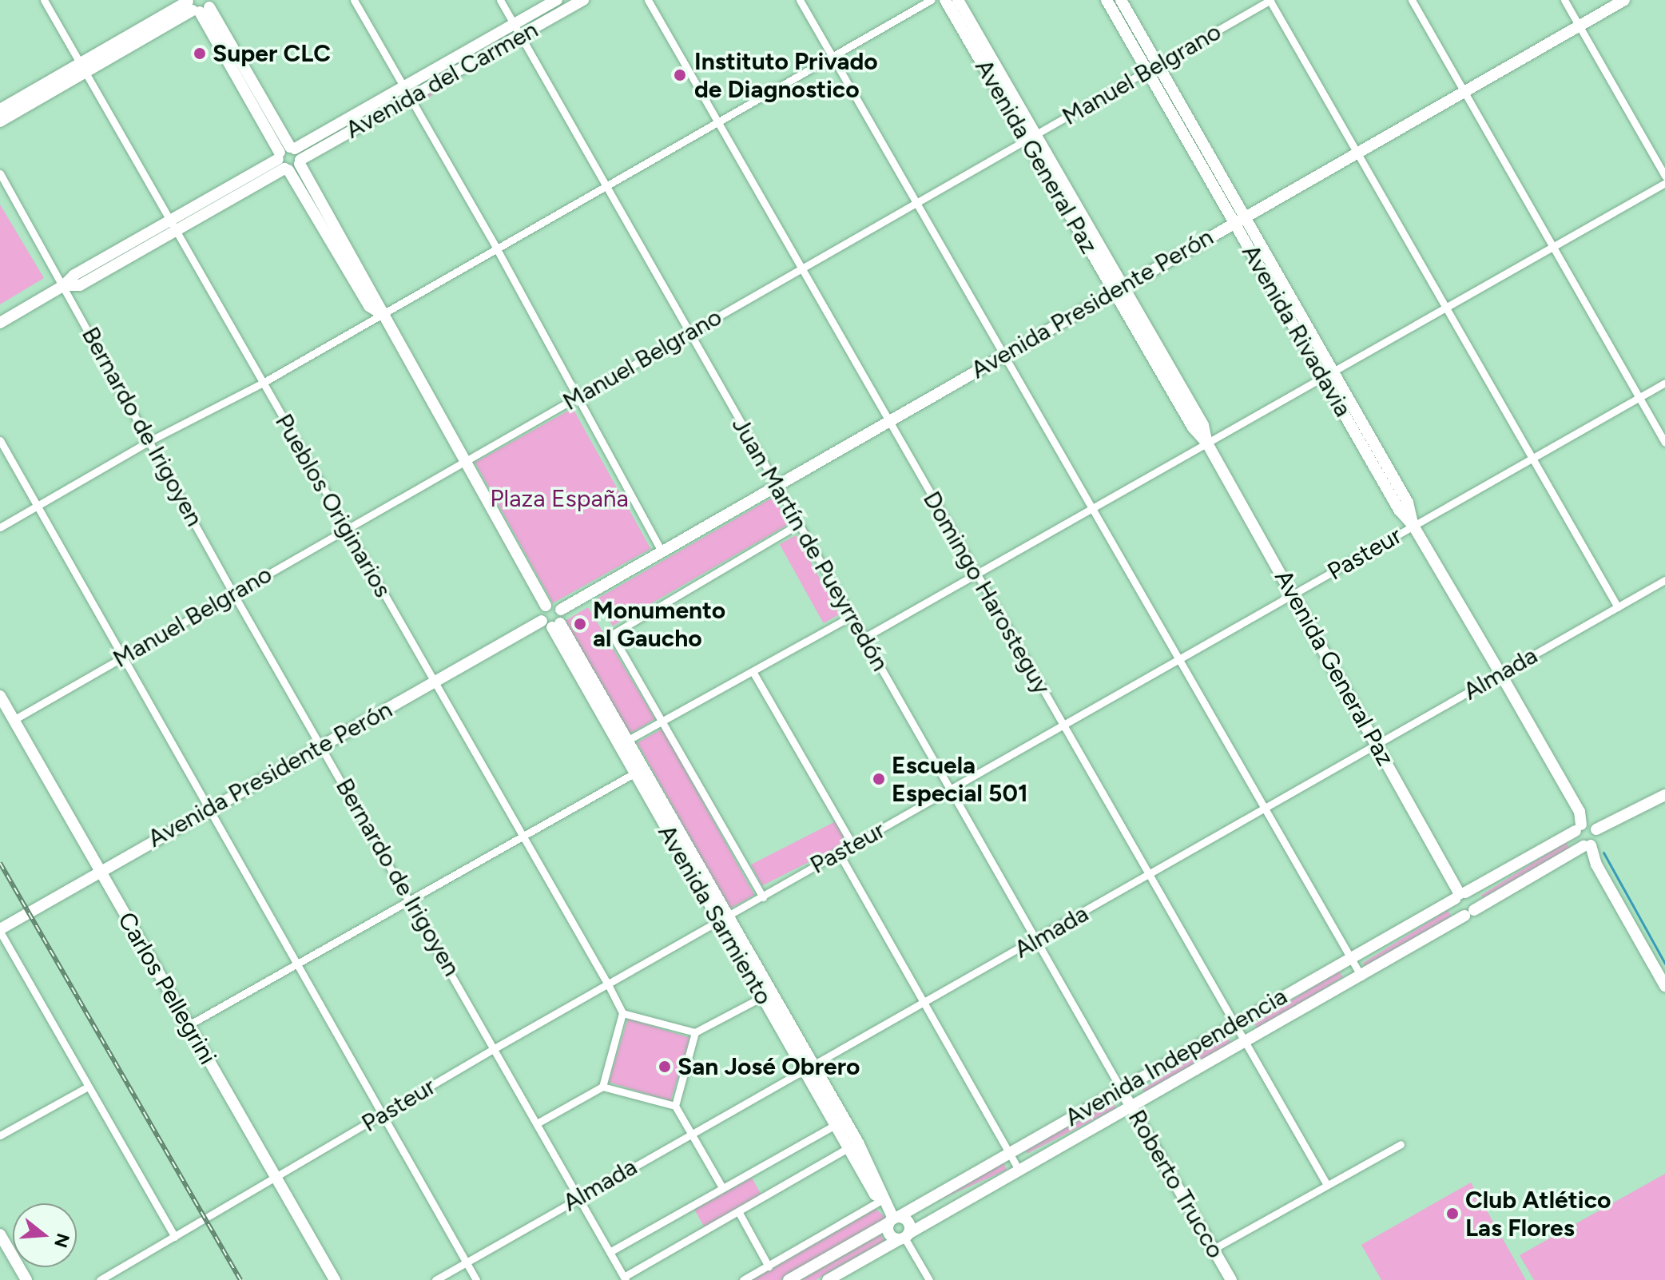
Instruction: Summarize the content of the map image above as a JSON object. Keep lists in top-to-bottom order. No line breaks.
{"streets":{"main road":["Avenida del Carmen","Avenida General Paz","Avenida Presidente Perón","Avenida Rivadavia","Avenida Sarmiento","Carlos Pellegrini","Avenida Independencia","Roberto Trucco"],"street":["Manuel Belgrano","Bernardo de Irigoyen","Pueblos Originarios","Juan Martín de Pueyrredón","Pasteur","Domingo Harosteguy","Almada"]},"crossings":[["Manuel Belgrano","Avenida General Paz"],["Manuel Belgrano","Avenida Rivadavia"],["Manuel Belgrano","Bernardo de Irigoyen"],["Manuel Belgrano","Pueblos Originarios"],["Manuel Belgrano","Juan Martín de Pueyrredón"],["Manuel Belgrano","Domingo Harosteguy"],["Manuel Belgrano","Carlos Pellegrini"],["Avenida del Carmen","Bernardo de Irigoyen"],["Avenida del Carmen","Pueblos Originarios"],["Avenida del Carmen","Juan Martín de Pueyrredón"],["Avenida General Paz","Avenida Presidente Perón"],["Avenida General Paz","Pasteur"],["Avenida General Paz","Almada"],["Avenida General Paz","Avenida Independencia"],["Avenida Presidente Perón","Avenida Rivadavia"],["Avenida Presidente Perón","Bernardo de Irigoyen"],["Avenida Presidente Perón","Pueblos Originarios"],["Avenida Presidente Perón","Juan Martín de Pueyrredón"],["Avenida Presidente Perón","Domingo Harosteguy"],["Avenida Presidente Perón","Avenida Sarmiento"],["Avenida Presidente Perón","Carlos Pellegrini"],["Avenida Rivadavia","Pasteur"],["Avenida Rivadavia","Almada"],["Avenida Rivadavia","Avenida Independencia"],["Bernardo de Irigoyen","Pasteur"],["Bernardo de Irigoyen","Almada"],["Pueblos Originarios","Pasteur"],["Juan Martín de Pueyrredón","Pasteur"],["Juan Martín de Pueyrredón","Almada"],["Juan Martín de Pueyrredón","Avenida Independencia"],["Juan Martín de Pueyrredón","Roberto Trucco"],["Pasteur","Domingo Harosteguy"],["Pasteur","Avenida Sarmiento"],["Pasteur","Carlos Pellegrini"],["Domingo Harosteguy","Almada"],["Domingo Harosteguy","Avenida Independencia"],["Almada","Avenida Sarmiento"],["Avenida Sarmiento","Avenida Independencia"],["Avenida Independencia","Roberto Trucco"]],"parks":["Plaza España"],"places":["Super CLC","Instituto Privado de Diagnostico","Monumento al Gaucho","Escuela Especial 501","San José Obrero","Club Atlético Las Flores"],"north":"right"}
